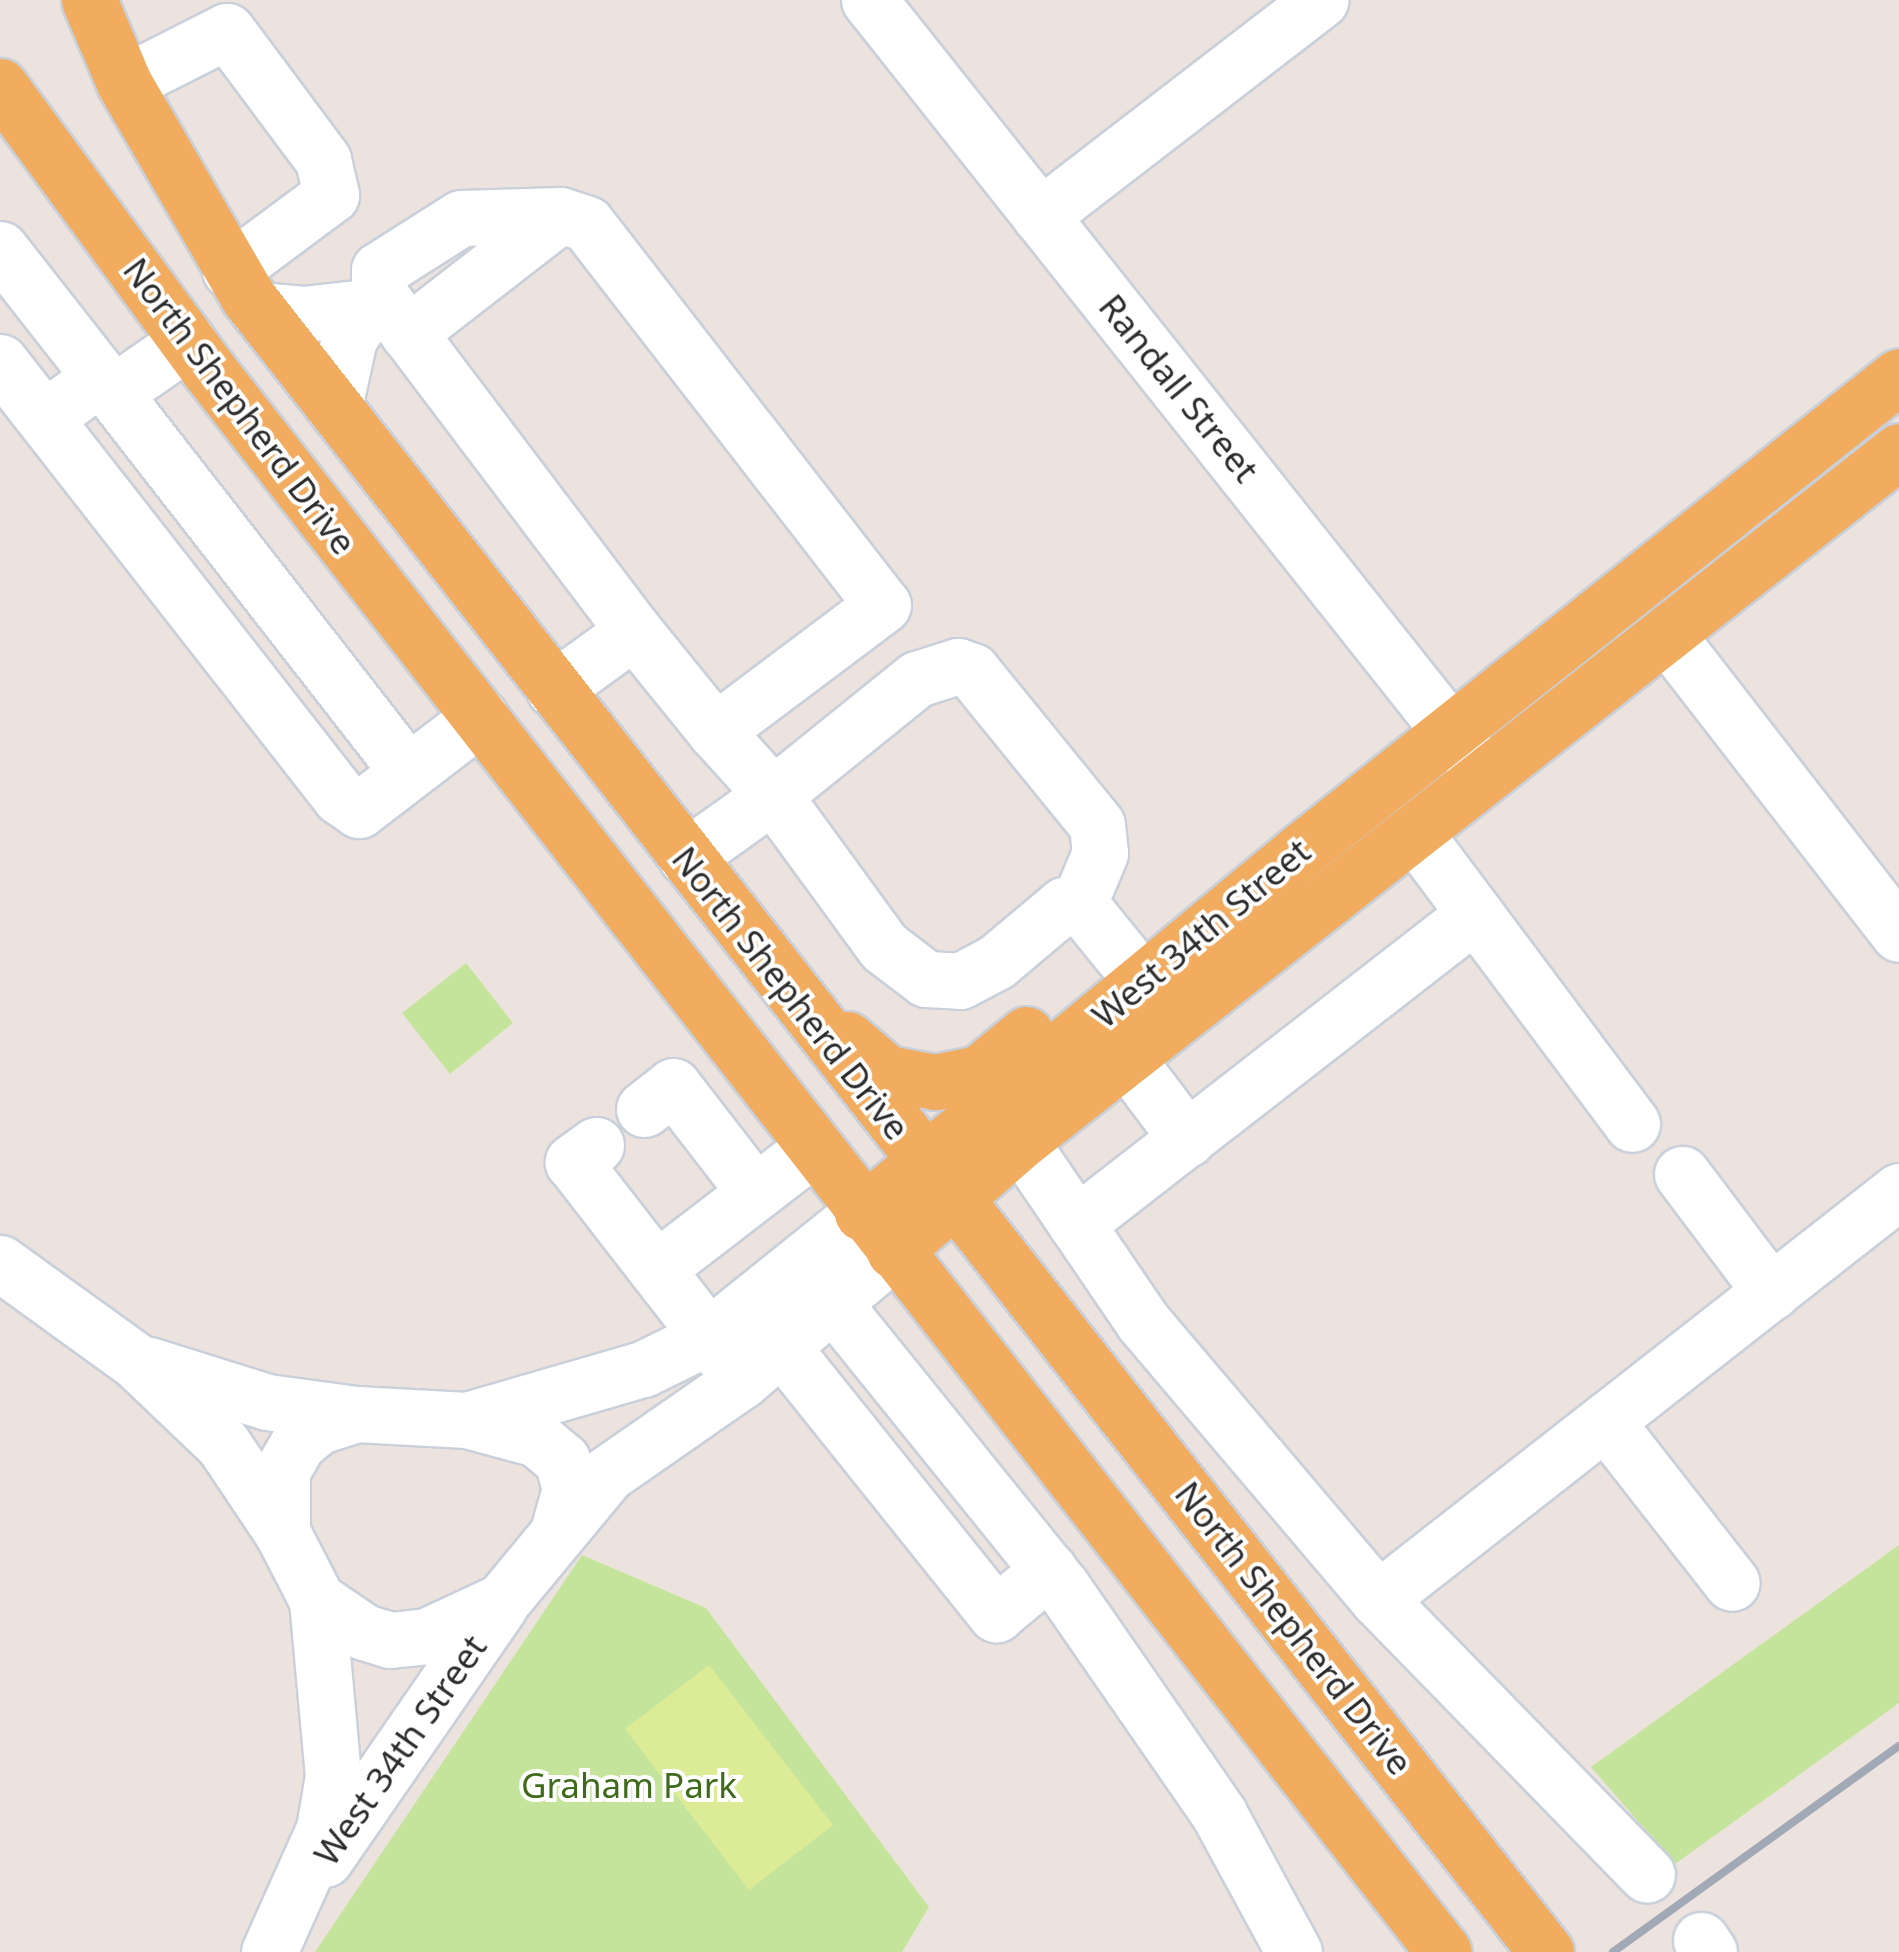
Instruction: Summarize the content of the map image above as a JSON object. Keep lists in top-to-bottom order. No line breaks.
{"streets":{"main road":["North Shepherd Drive","West 34th Street"],"street":["Randall Street"]},"crossings":[["Randall Street","West 34th Street"],["North Shepherd Drive","West 34th Street"]],"parks":["Graham Park"]}
